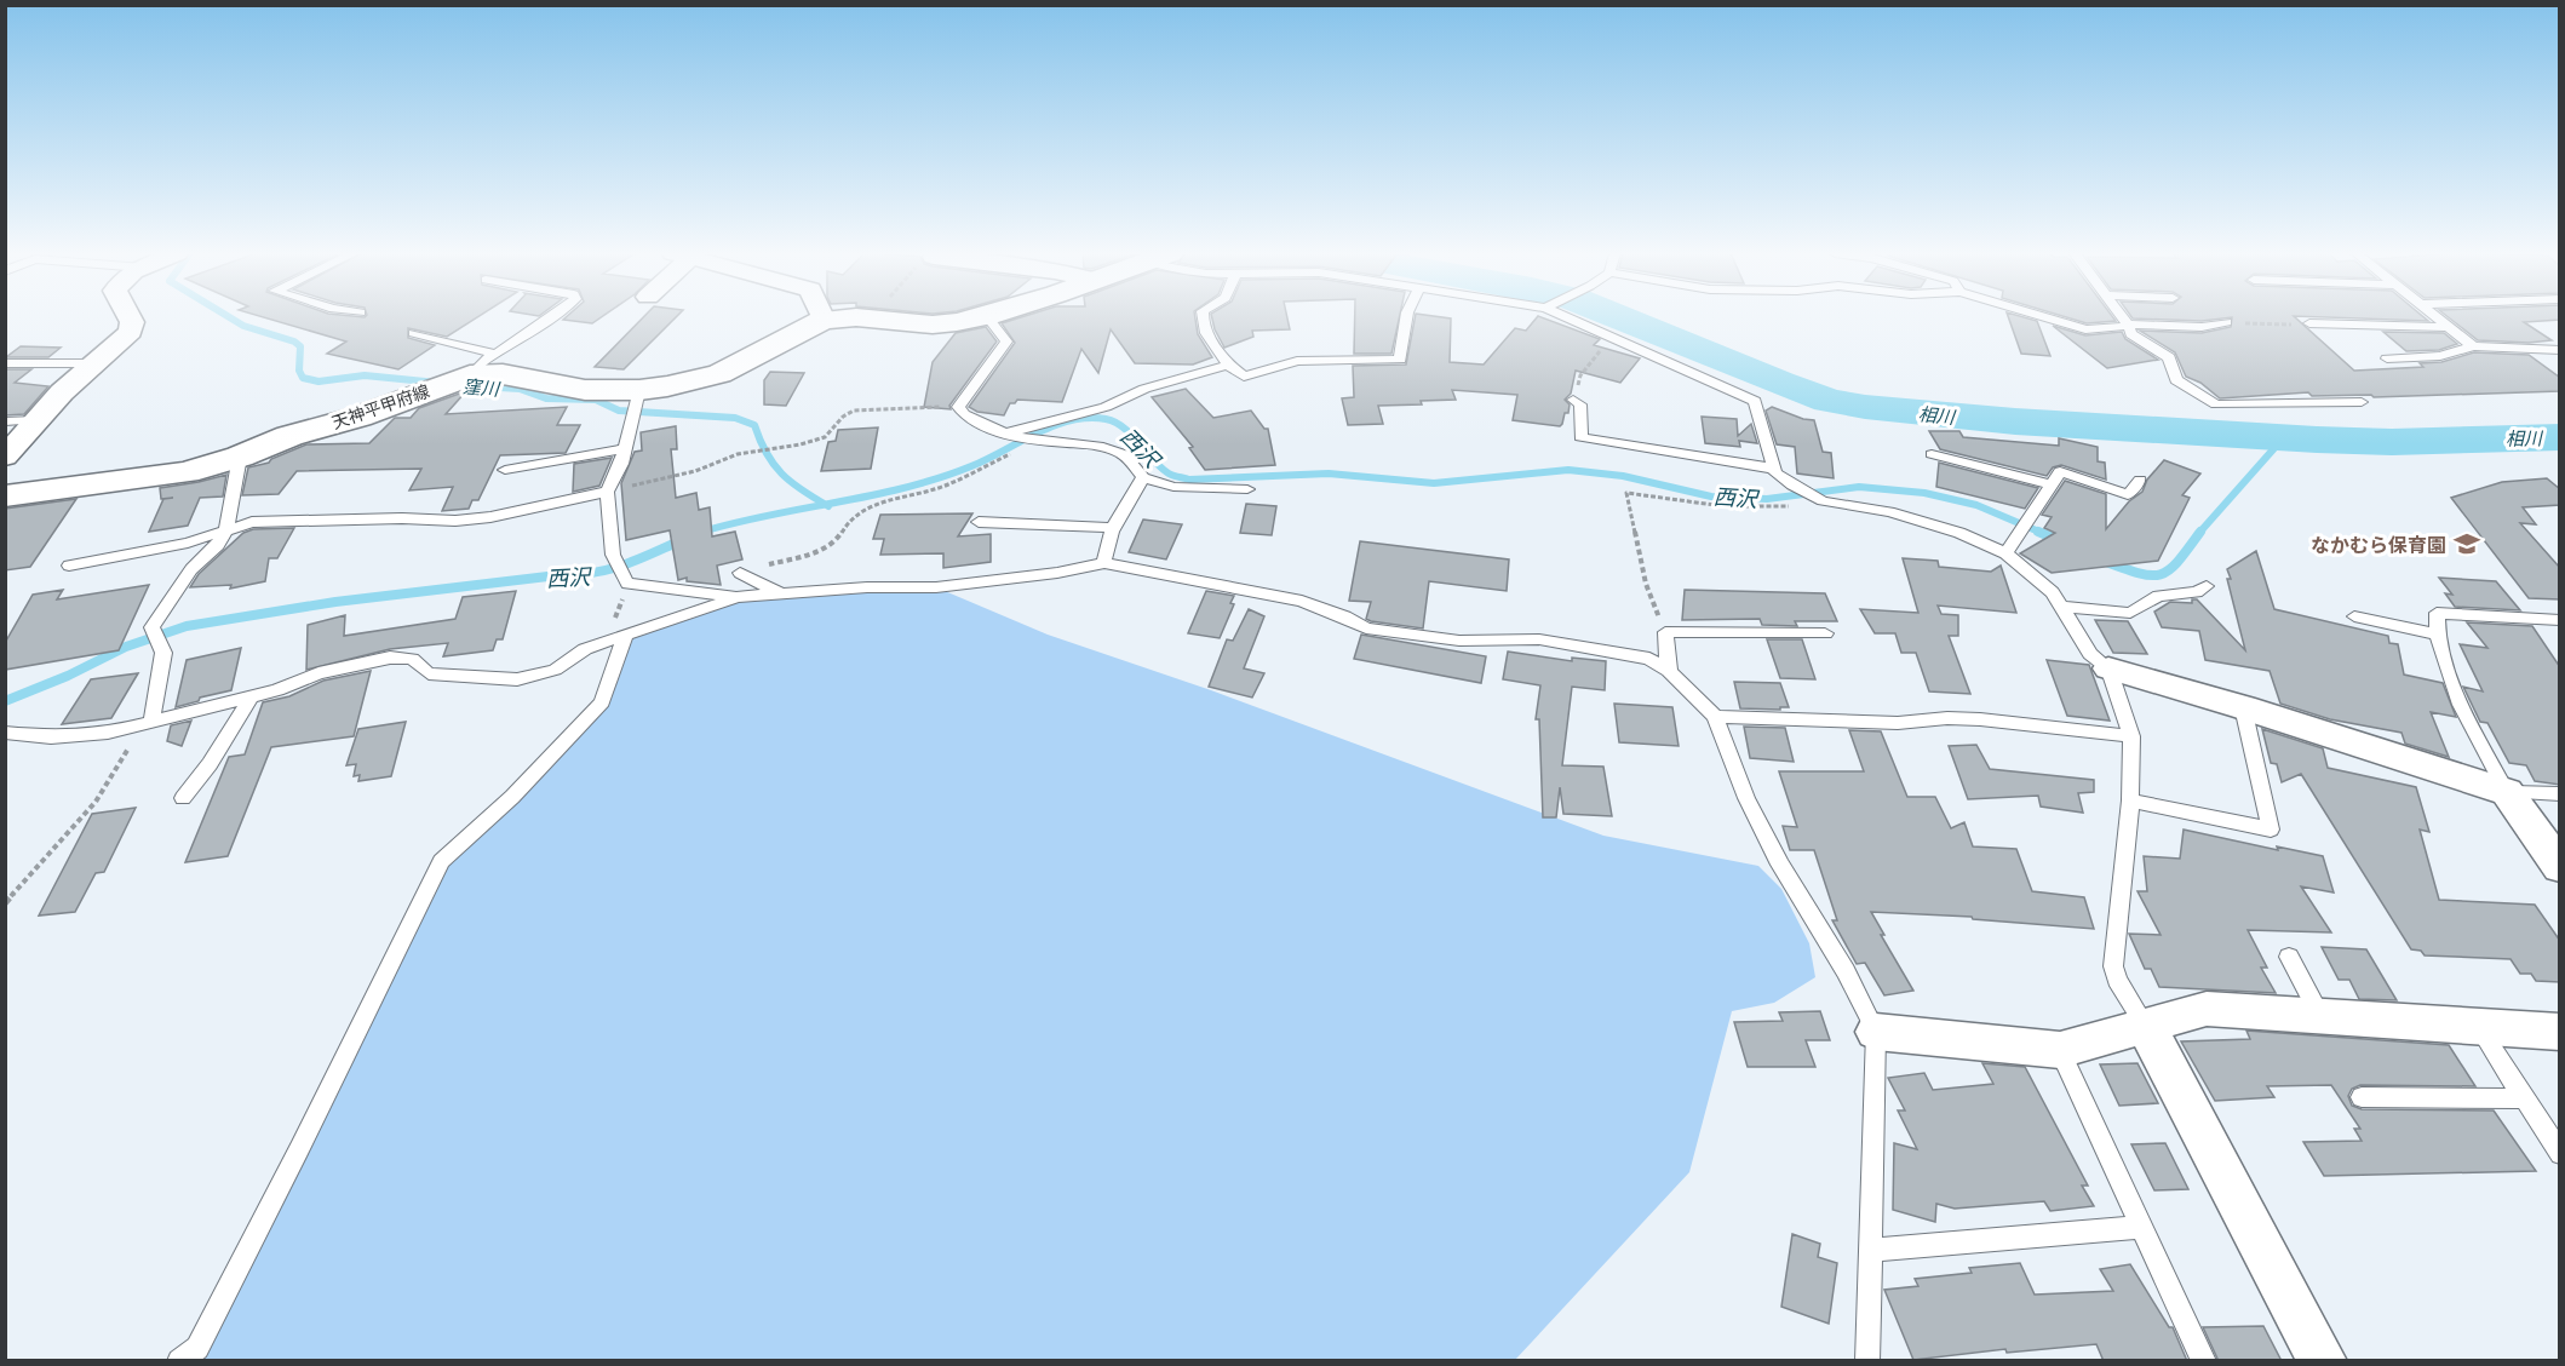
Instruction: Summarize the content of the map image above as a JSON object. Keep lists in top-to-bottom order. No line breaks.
{"streets":{"main road":["天神平甲府線"]},"water":["窪川","相川","西沢"],"places":{"school or university":["なかむら保育園"]}}
